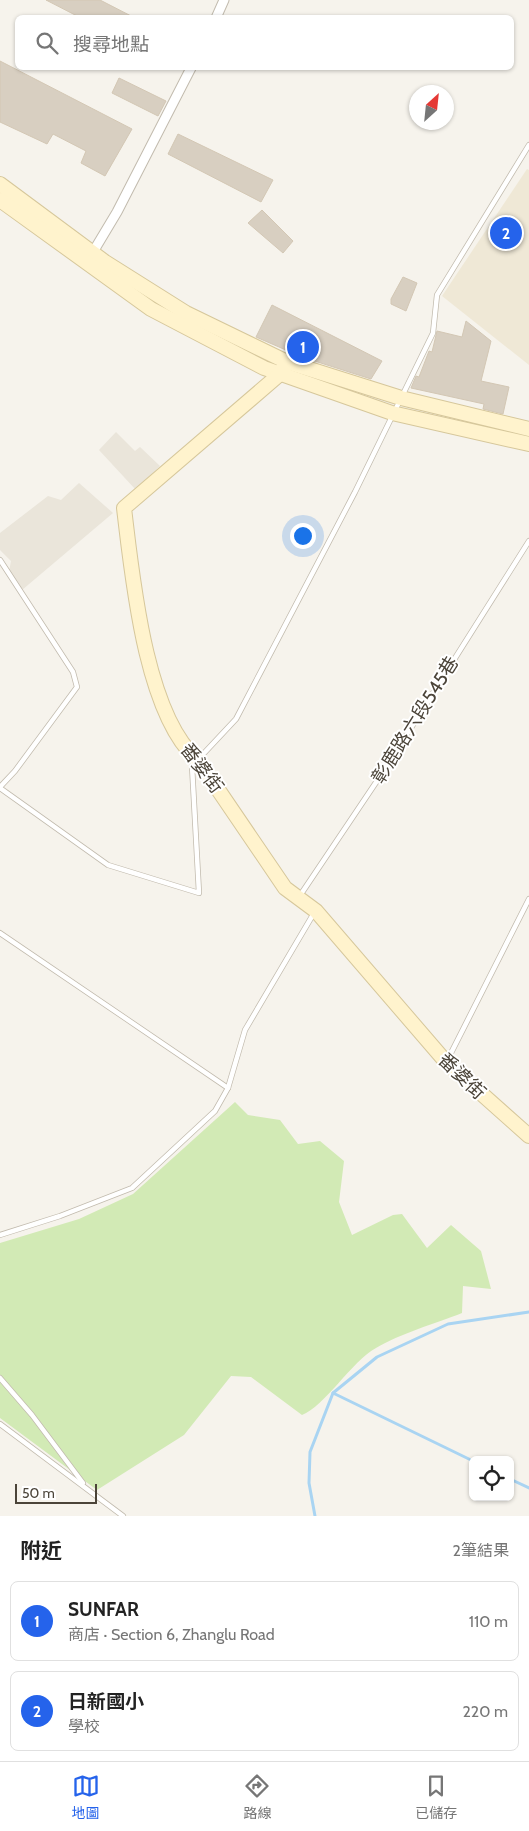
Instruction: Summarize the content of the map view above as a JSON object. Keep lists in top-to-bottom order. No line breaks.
{"streets":{"street":["番婆街"],"lane":["彰鹿路六段545巷"]},"crossings":[["彰鹿路六段545巷","番婆街"]],"scale_bar":"50 m","north":"top right","page":{"search":"搜尋地點","pins":["2","1"],"scale":"50 m","heading":["附近","2筆結果"],"list":[{"mark":"1","name":"SUNFAR","note":"商店 · Section 6, Zhanglu Road","value":"110 m"},{"mark":"2","name":"日新國小","note":"學校","value":"220 m"}],"nav":["地圖","路線","已儲存"]}}
